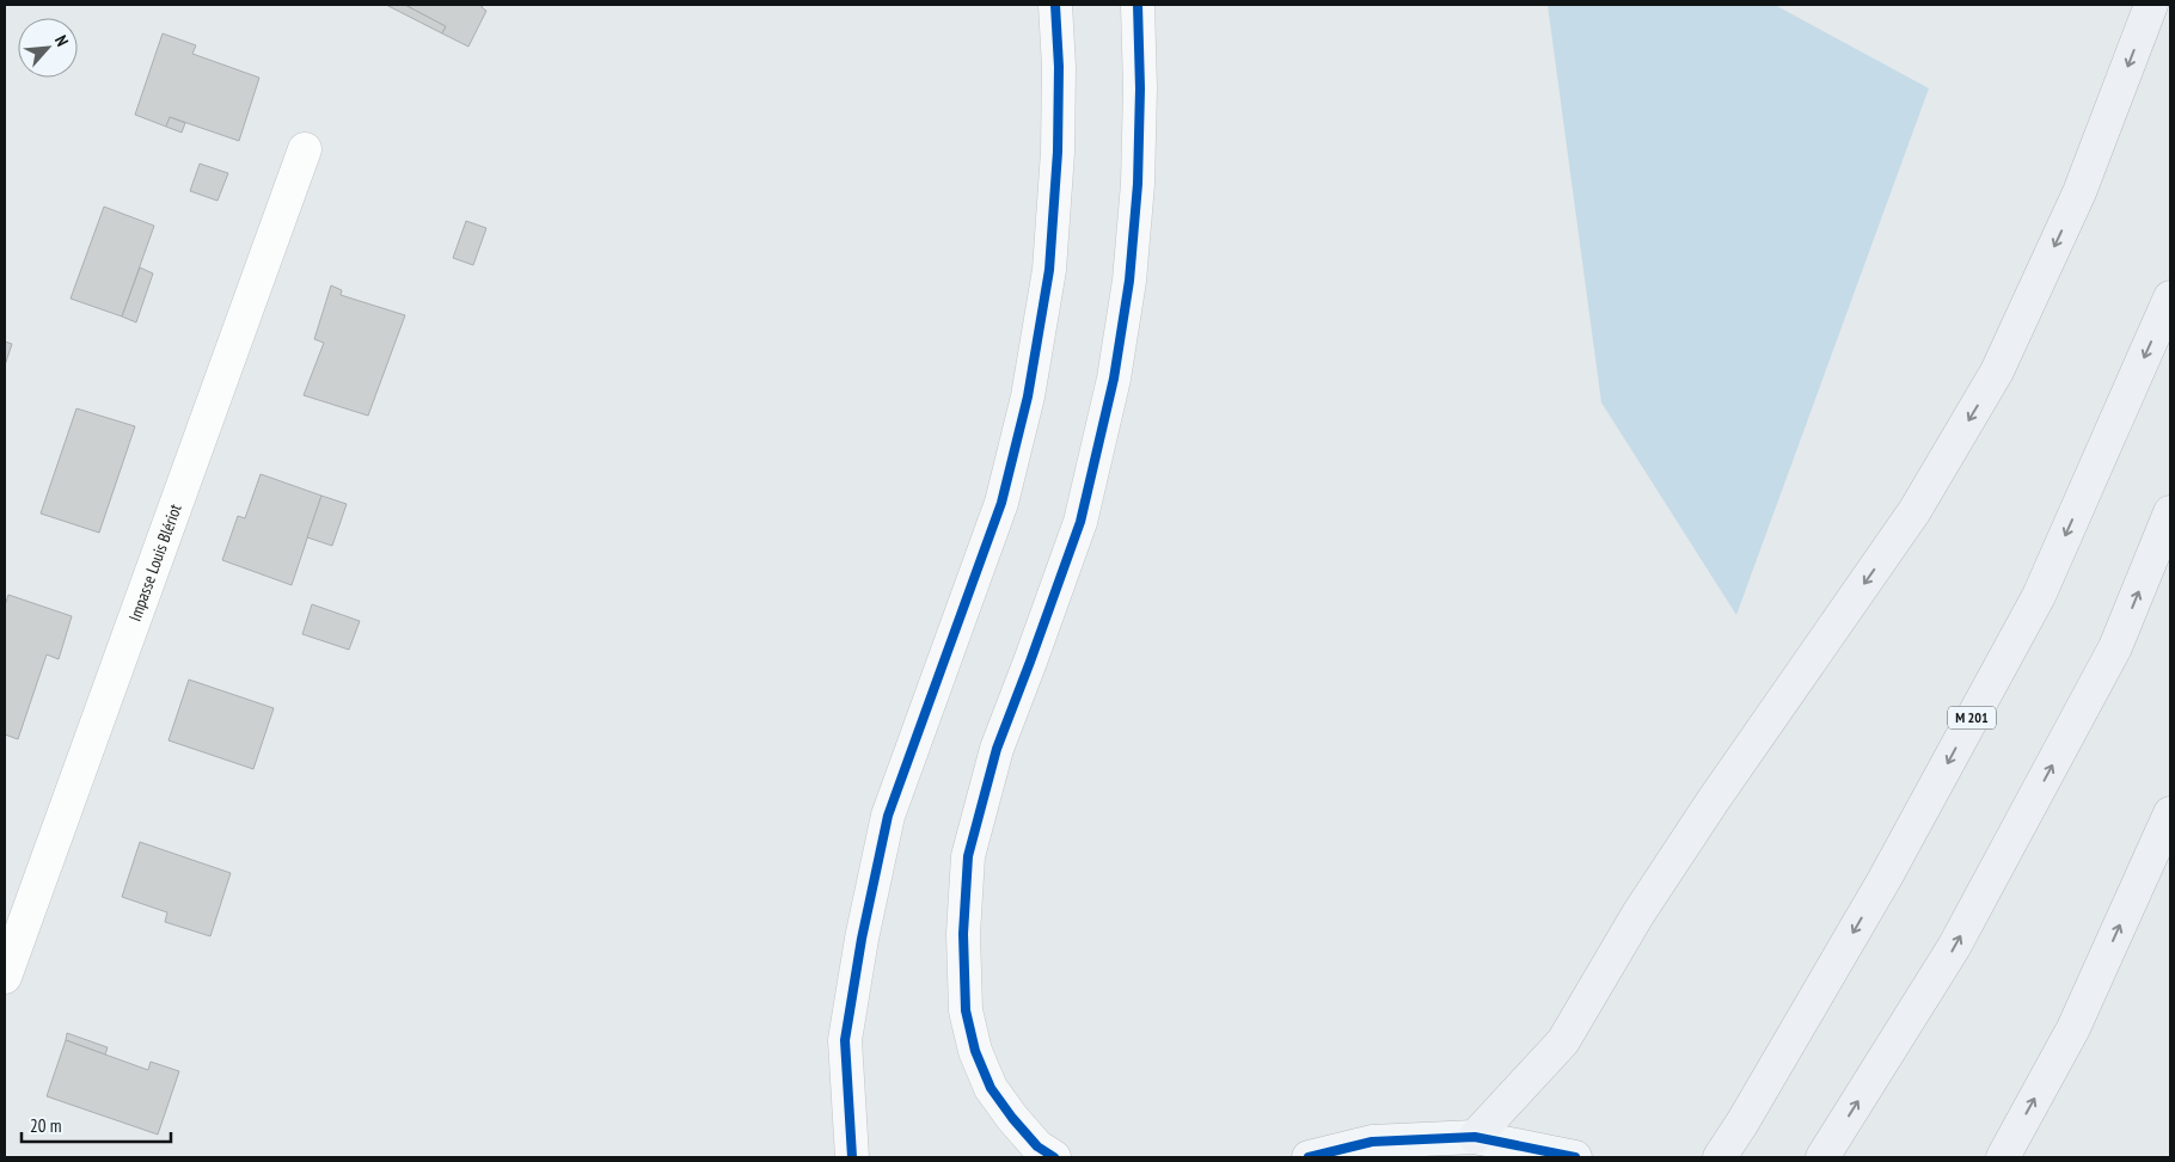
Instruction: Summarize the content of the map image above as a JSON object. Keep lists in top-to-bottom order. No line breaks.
{"streets":{"highway":["M 201"],"street":["Impasse Louis Blériot"]},"scale_bar":"20 m","north":"top right"}
